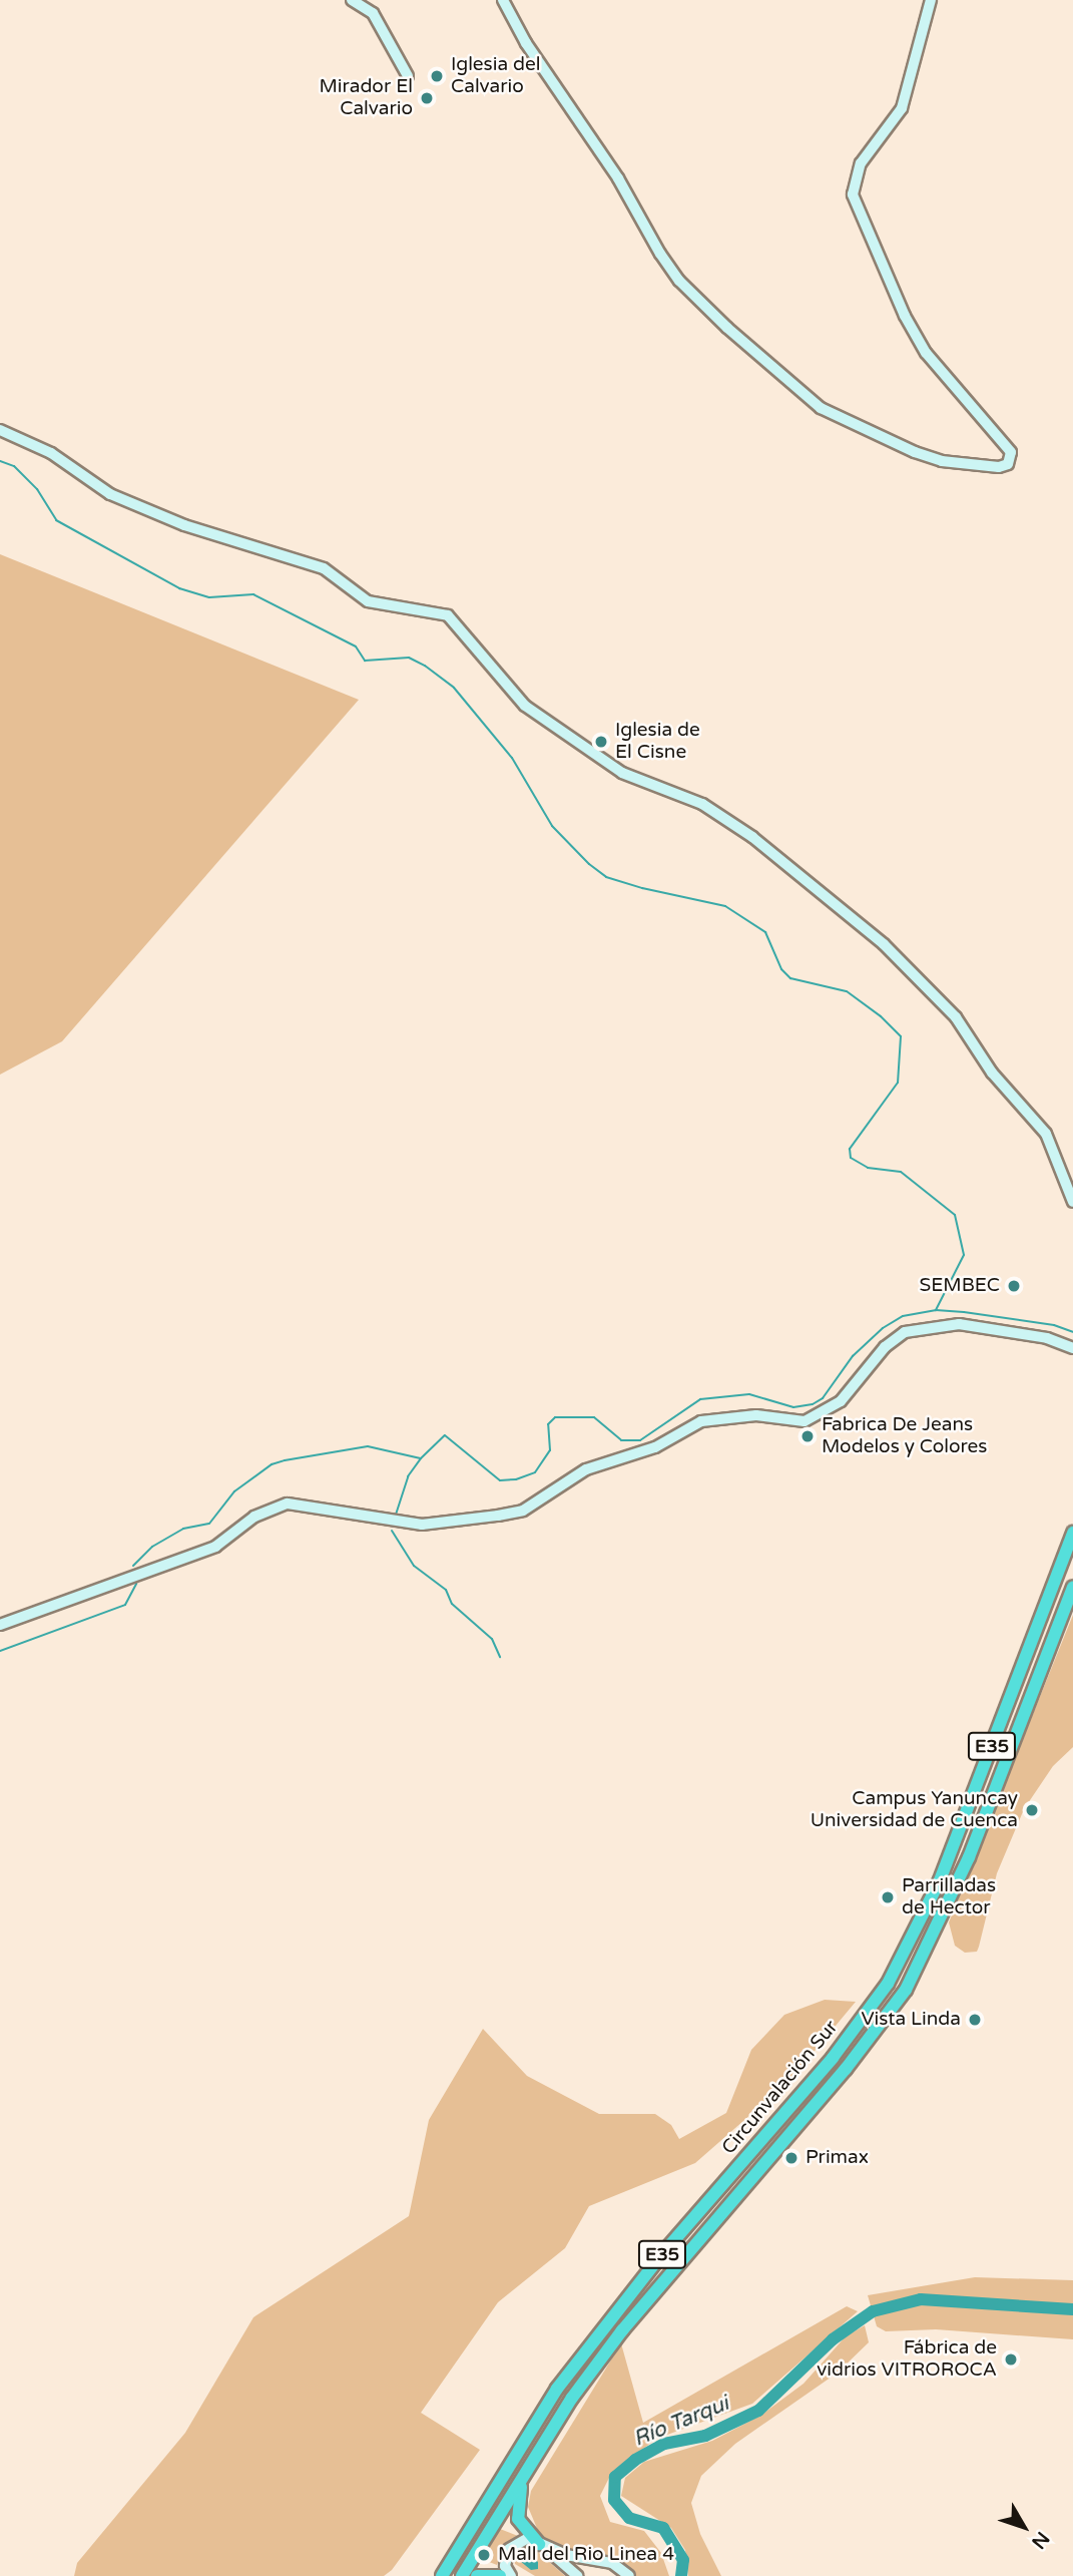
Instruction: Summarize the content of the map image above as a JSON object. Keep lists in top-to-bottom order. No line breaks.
{"streets":{"highway":["E35","Circunvalación Sur"]},"water":["Río Tarqui"],"places":["Iglesia del Calvario","Mirador El Calvario","Iglesia de El Cisne","SEMBEC","Fabrica De Jeans Modelos y Colores","Campus Yanuncay Universidad de Cuenca","Parrilladas de Hector","Vista Linda","Primax","Fábrica de vidrios VITROROCA","Mall del Rio Linea 4"],"north":"bottom right"}
